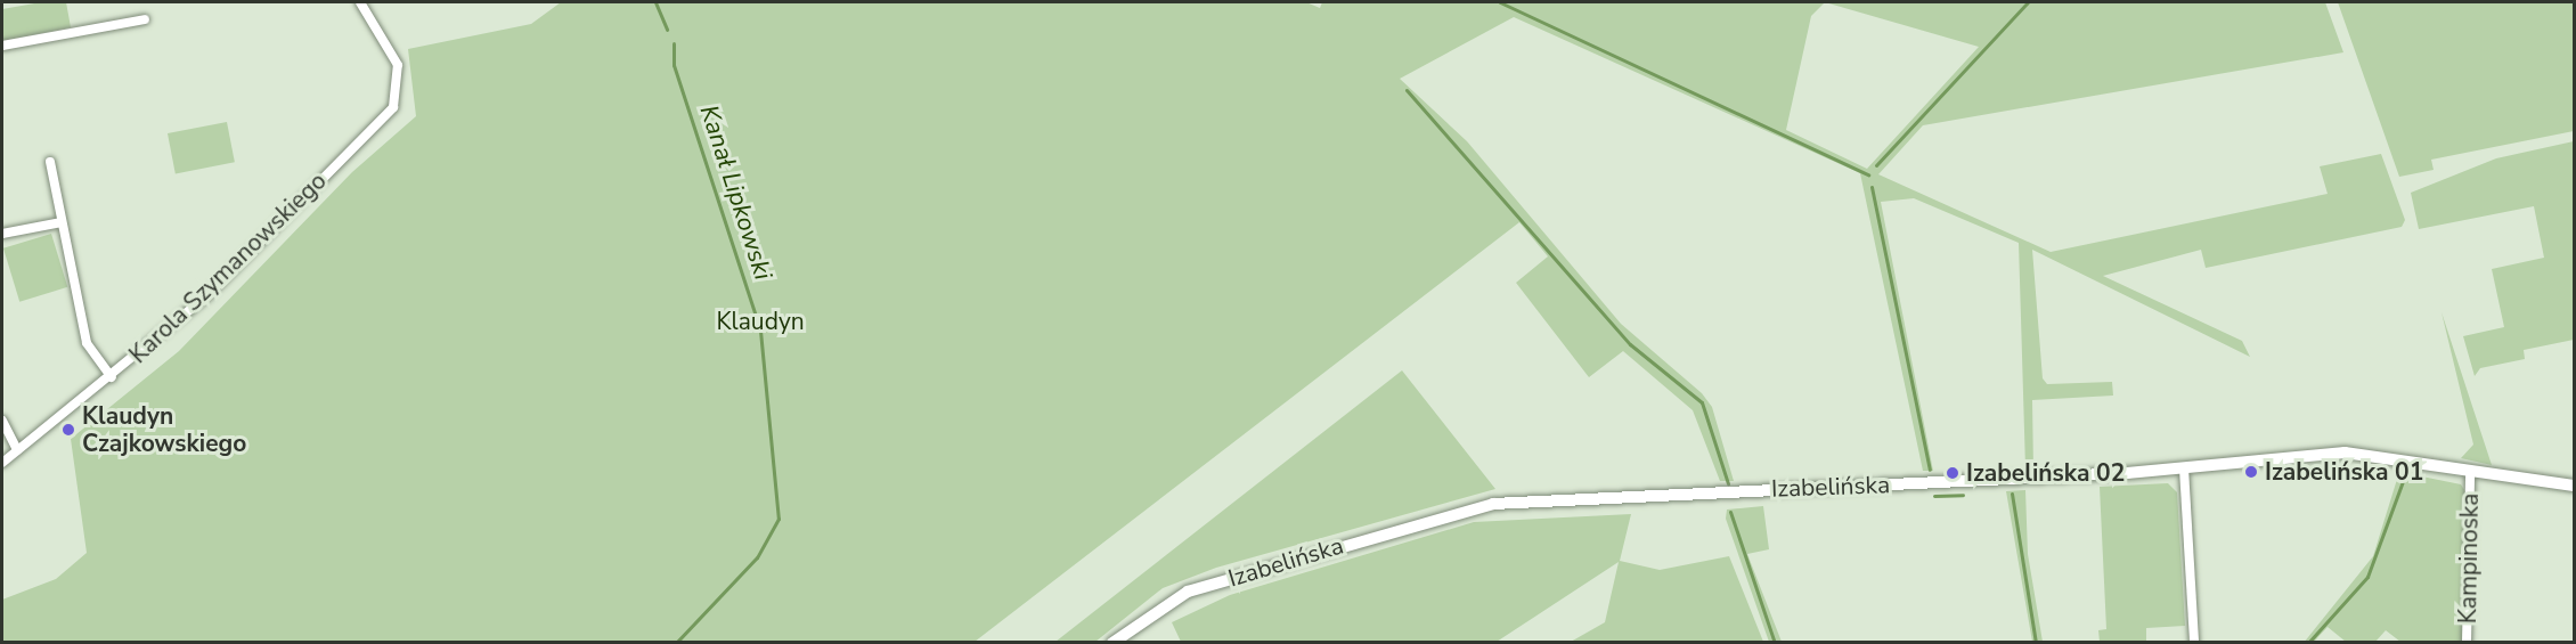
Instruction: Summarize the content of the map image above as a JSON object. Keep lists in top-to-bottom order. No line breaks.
{"streets":{"street":["Karola Szymanowskiego","Izabelińska","Kampinoska"]},"crossings":[["Izabelińska","Kampinoska"]],"water":["Kanał Lipkowski"],"parks":["Klaudyn"],"places":["Klaudyn Czajkowskiego","Izabelińska 01","Izabelińska 02"]}
